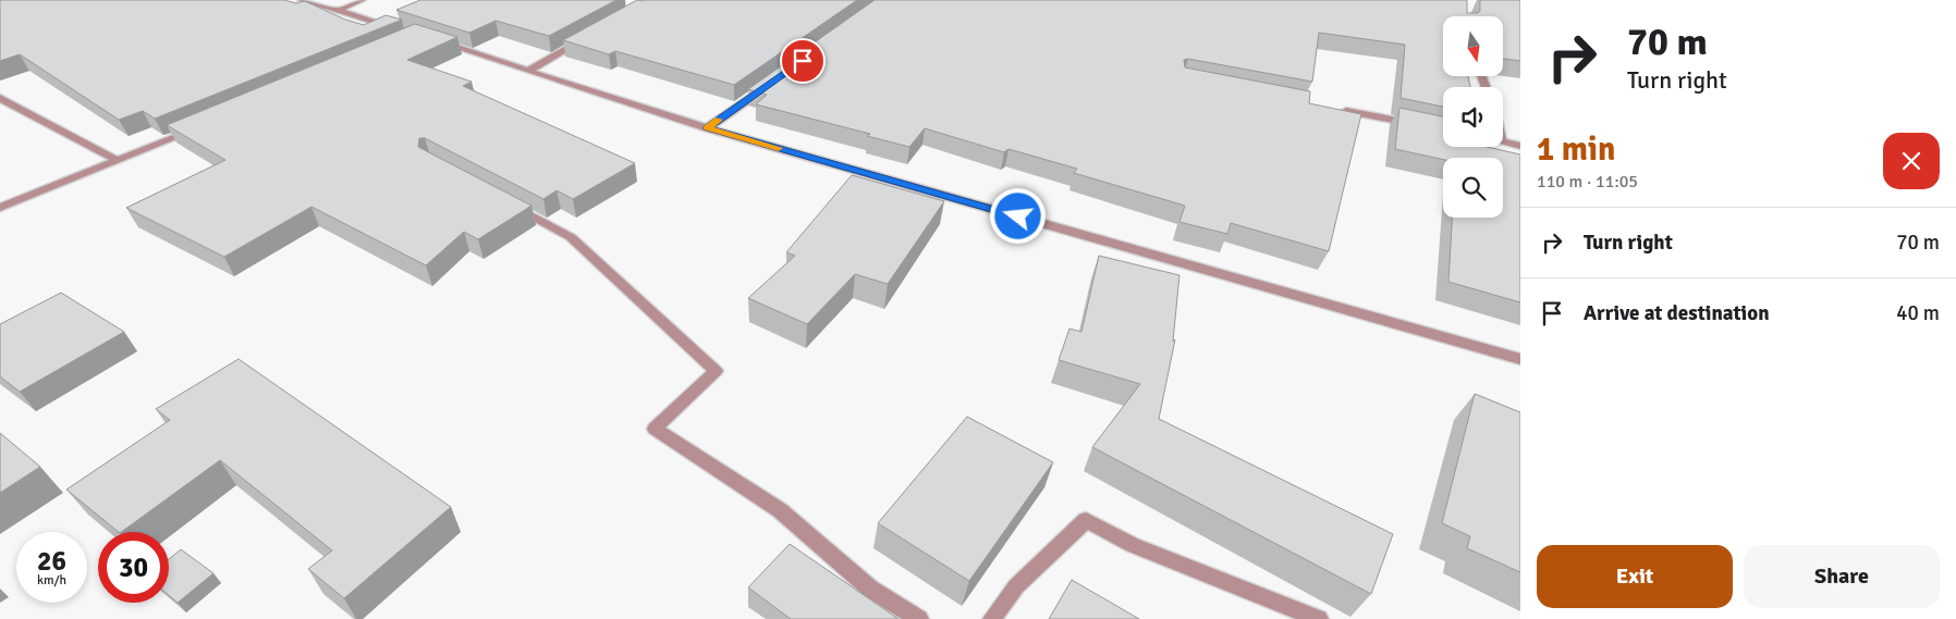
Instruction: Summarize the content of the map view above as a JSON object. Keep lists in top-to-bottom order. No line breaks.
{"north":"bottom","page":{"turn":["70 m","Turn right"],"heading":["1 min","110 m · 11:05"],"list":[{"name":"Turn right","value":"70 m"},{"name":"Arrive at destination","value":"40 m"}],"speed":"26 km/h","limit":"30","buttons":["Exit","Share"]}}
